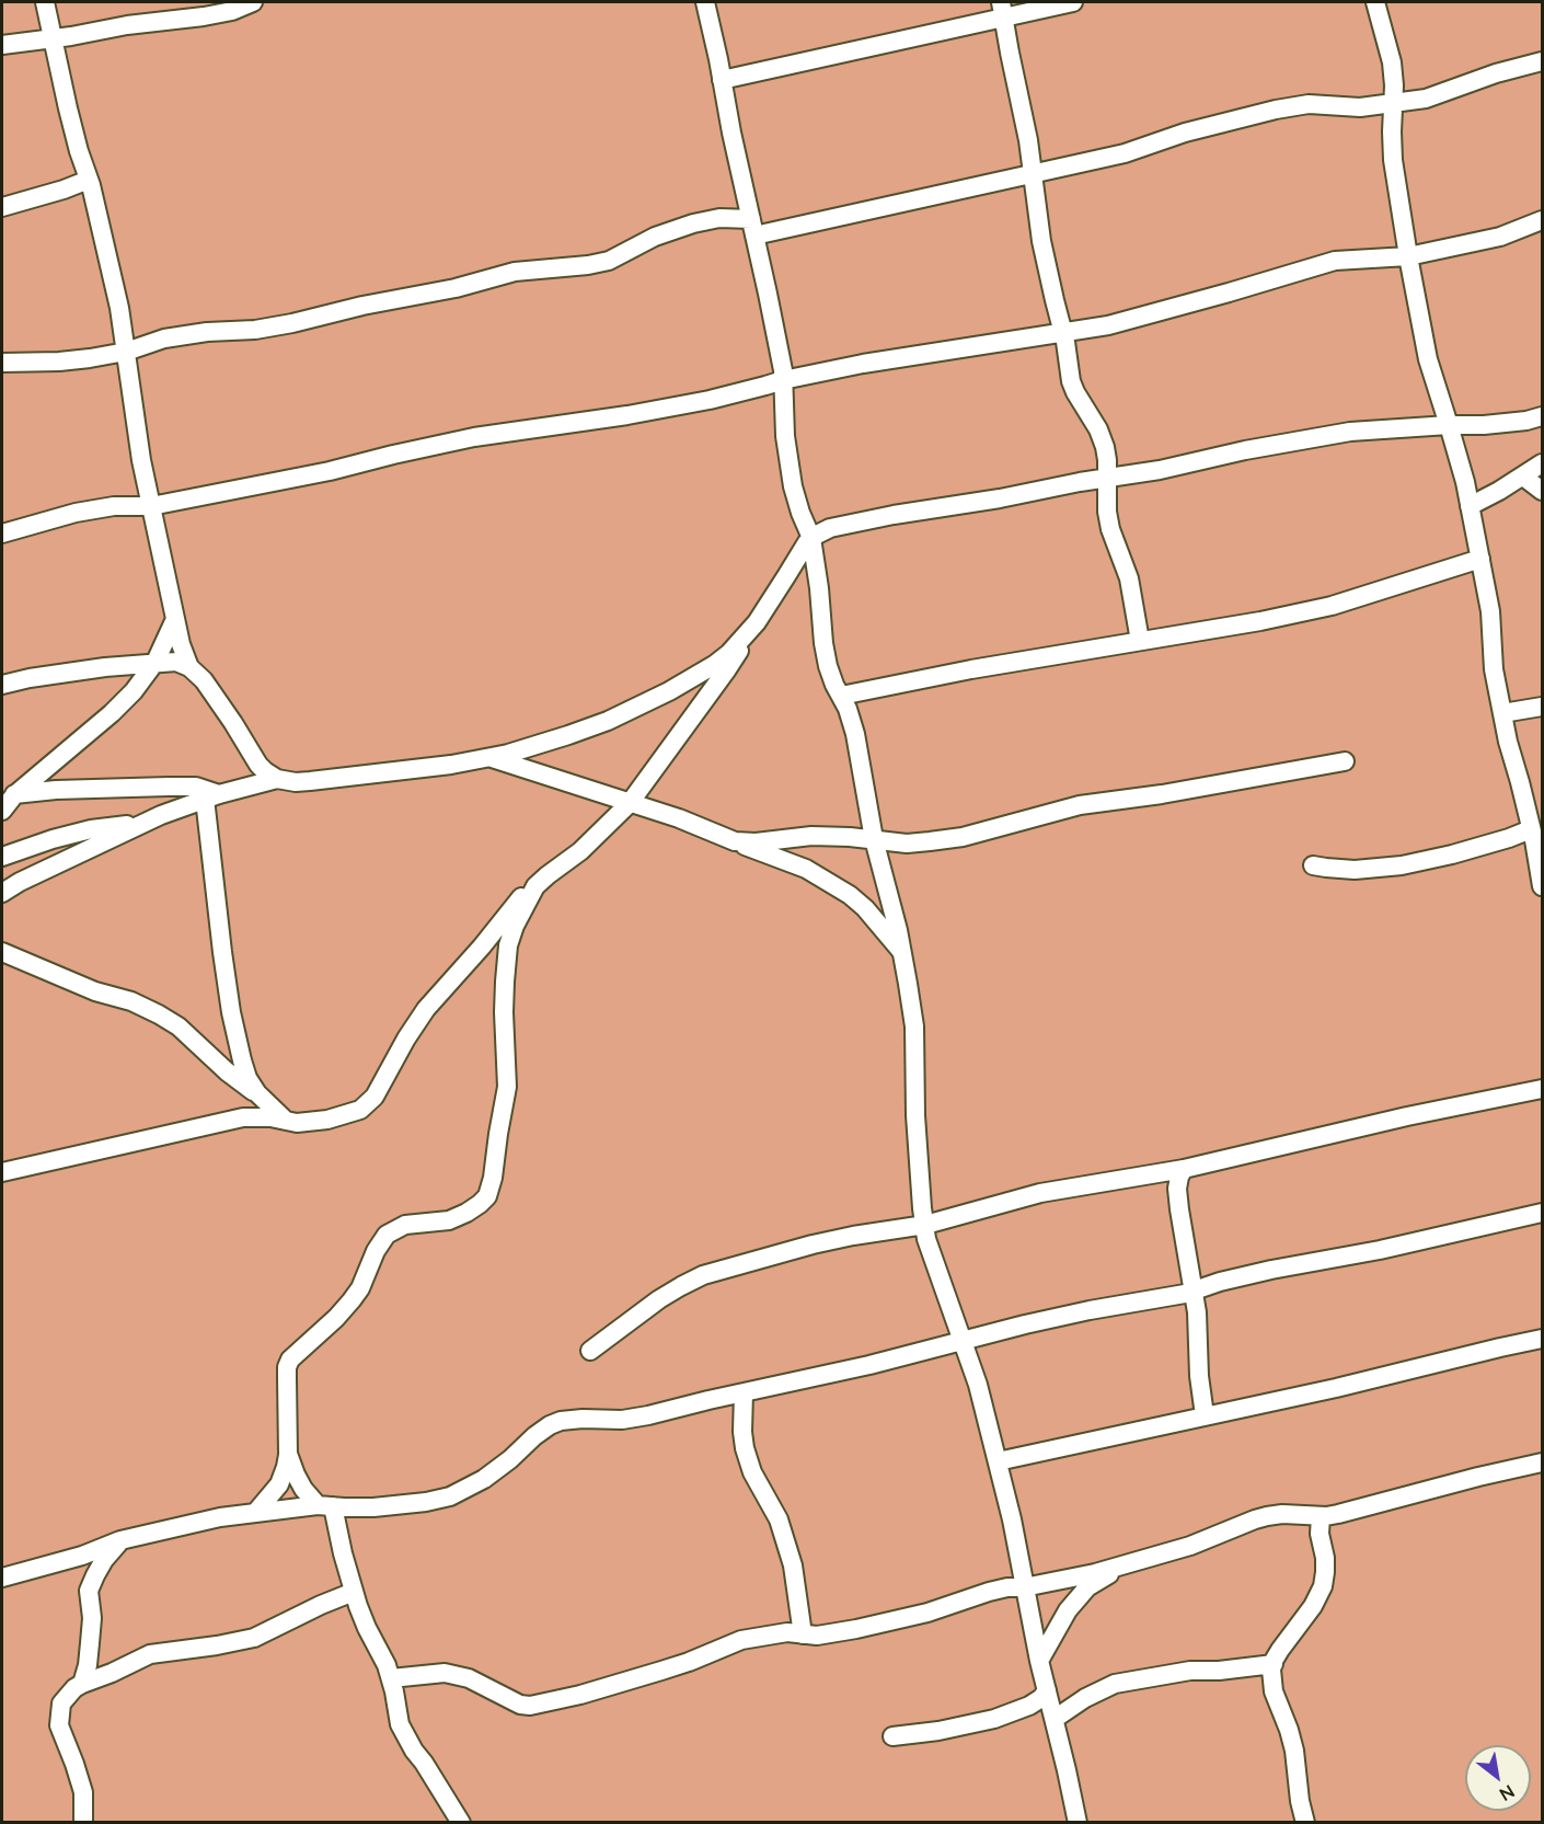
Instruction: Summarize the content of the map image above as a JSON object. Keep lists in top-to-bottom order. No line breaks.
{"north":"bottom right"}
